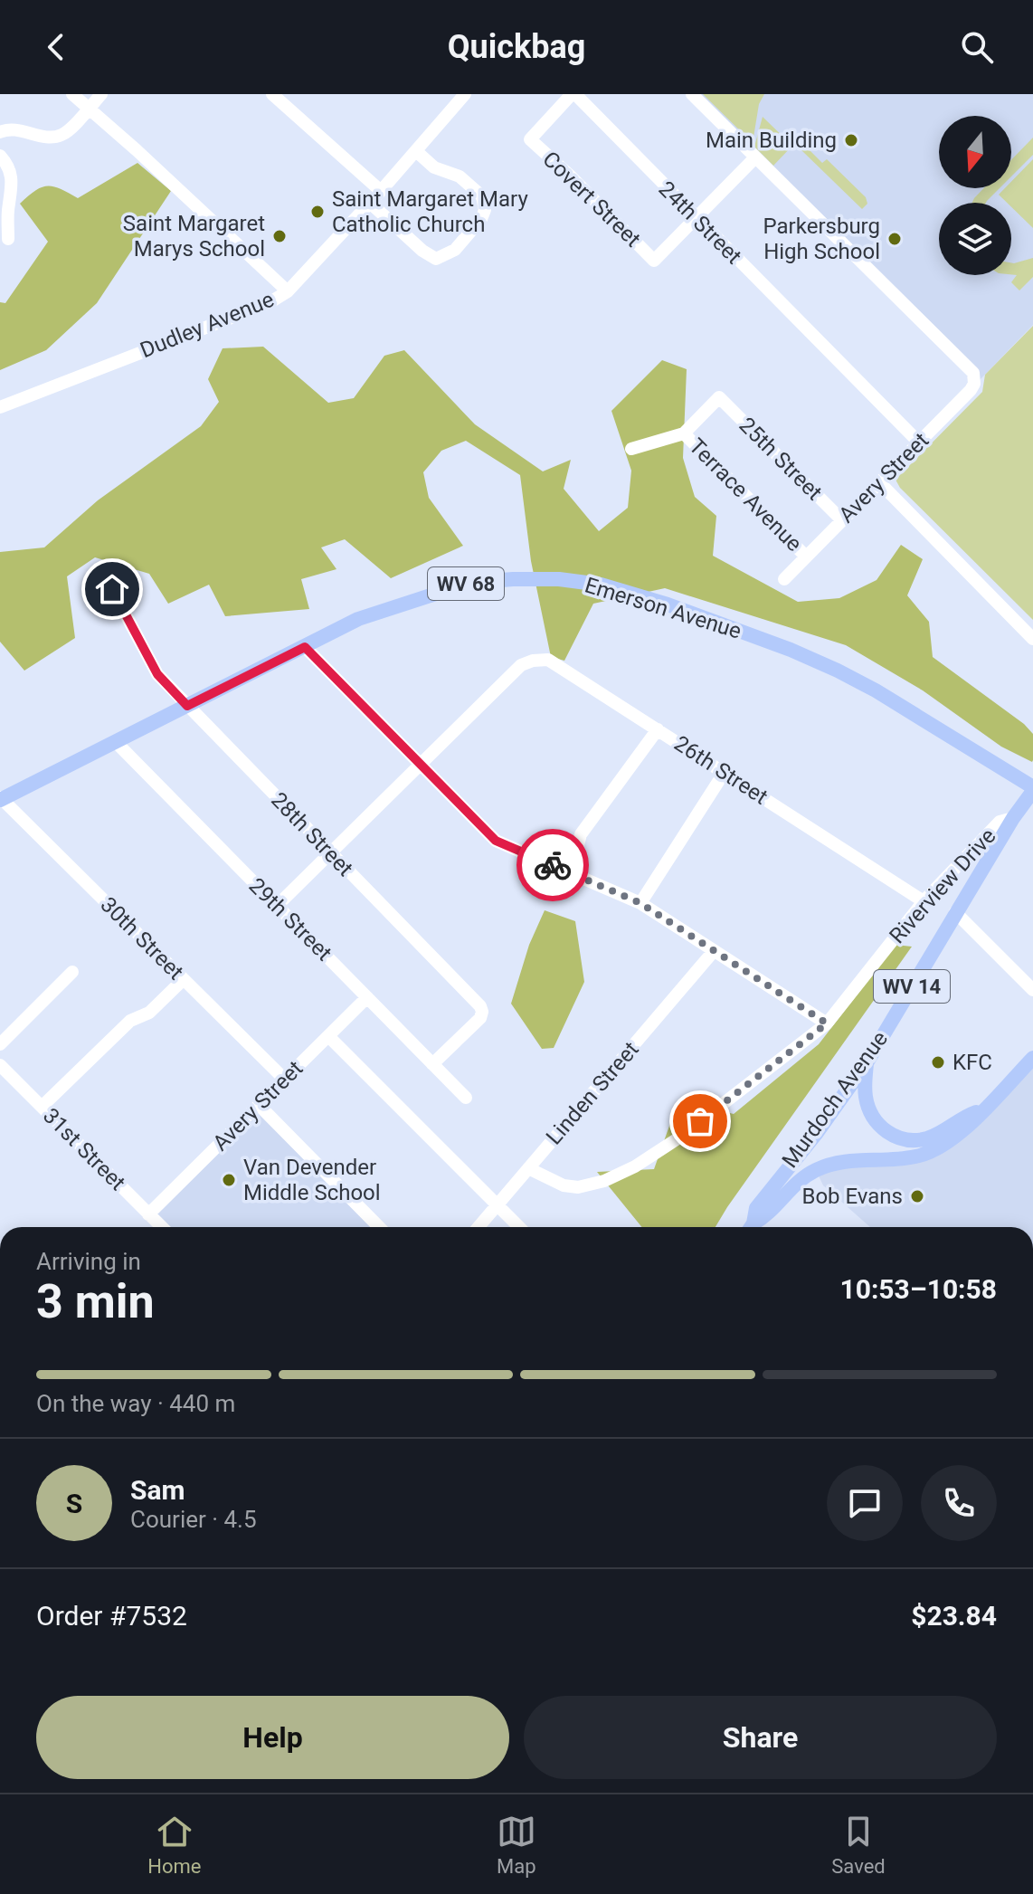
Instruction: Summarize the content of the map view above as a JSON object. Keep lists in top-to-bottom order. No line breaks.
{"streets":{"main road":["WV 68","Emerson Avenue","WV 14","Murdoch Avenue"],"street":["Covert Street","24th Street","Dudley Avenue","25th Street","Avery Street","Terrace Avenue","26th Street","28th Street","Riverview Drive","29th Street","30th Street","Linden Street","31st Street"]},"crossings":[["Covert Street","24th Street"],["Covert Street","Avery Street"],["24th Street","Avery Street"],["25th Street","Avery Street"],["25th Street","Terrace Avenue"],["Avery Street","Terrace Avenue"],["Avery Street","29th Street"],["Avery Street","30th Street"],["Avery Street","31st Street"],["Emerson Avenue","28th Street"],["Emerson Avenue","29th Street"],["Emerson Avenue","30th Street"],["Emerson Avenue","Murdoch Avenue"],["26th Street","Riverview Drive"],["28th Street","29th Street"],["Riverview Drive","Linden Street"],["Riverview Drive","Murdoch Avenue"],["WV 14","Murdoch Avenue"]],"places":["Main Building","Saint Margaret Mary Catholic Church","Saint Margaret Marys School","Parkersburg High School","KFC","Van Devender Middle School","Bob Evans"],"north":"bottom","page":{"header":"Quickbag","heading":["3 min","Arriving in","10:53–10:58"],"panel":["Sam","Courier · 4.5","Order #7532","$23.84"],"bar":"On the way · 440 m","round":"S","buttons":["Help","Share"],"tabs":["Home","Map","Saved"]}}
